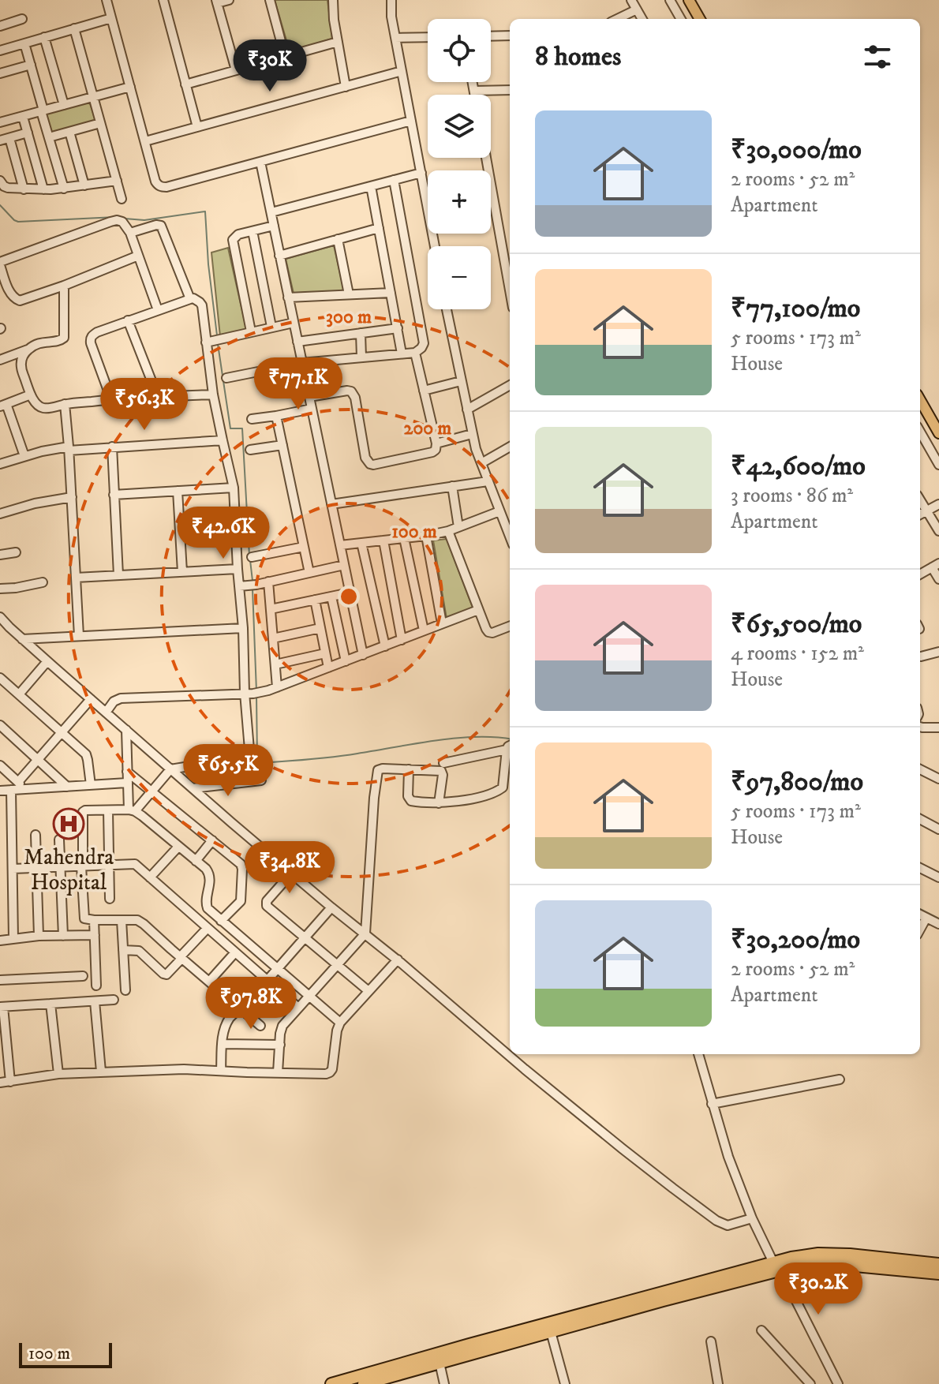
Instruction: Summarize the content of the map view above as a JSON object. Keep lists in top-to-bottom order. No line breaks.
{"places":{"hospital":["Mahendra Hospital"]},"scale_bar":"100 m","page":{"map_buttons":["+","−"],"heading":"8 homes","price":["₹30K","₹77.1K","₹56.3K","₹42.6K","₹65.5K","₹34.8K","₹97.8K","₹30.2K"],"list":[{"name":"₹30,000/mo","note":"2 rooms · 52 m² · Apartment"},{"name":"₹77,100/mo","note":"5 rooms · 173 m² · House"},{"name":"₹42,600/mo","note":"3 rooms · 86 m² · Apartment"},{"name":"₹65,500/mo","note":"4 rooms · 152 m² · House"},{"name":"₹97,800/mo","note":"5 rooms · 173 m² · House"},{"name":"₹30,200/mo","note":"2 rooms · 52 m² · Apartment"}],"scale":"100 m"},"rings":["300 m","200 m","100 m"]}
